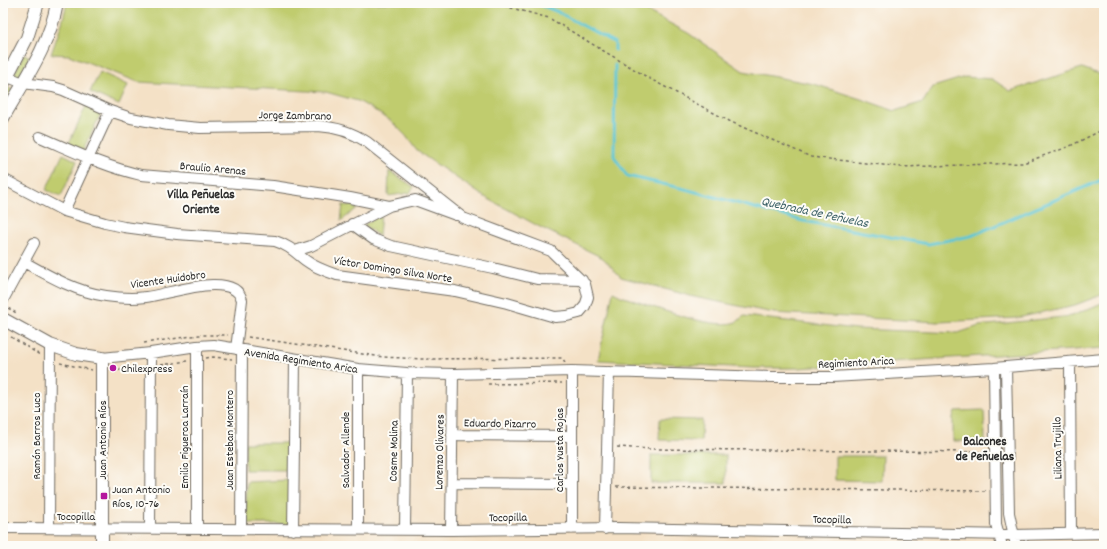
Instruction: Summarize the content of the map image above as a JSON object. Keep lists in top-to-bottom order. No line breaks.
{"streets":{"main road":["Avenida Regimiento Arica","Juan Antonio Ríos"],"street":["Jorge Zambrano","Braulio Arenas","Víctor Domingo Silva Norte","Vicente Huidobro","Regimiento Arica","Eduardo Pizarro","Ramón Barros Luco","Emilio Figueroa Larraín","Juan Esteban Montero","Liliana Trujillo","Salvador Allende","Carlos Yusta Rojas","Cosme Molina","Lorenzo Olivares","Tocopilla"]},"crossings":[["Jorge Zambrano","Víctor Domingo Silva Norte"],["Vicente Huidobro","Avenida Regimiento Arica"],["Vicente Huidobro","Juan Esteban Montero"],["Avenida Regimiento Arica","Regimiento Arica"],["Avenida Regimiento Arica","Ramón Barros Luco"],["Avenida Regimiento Arica","Emilio Figueroa Larraín"],["Avenida Regimiento Arica","Juan Antonio Ríos"],["Avenida Regimiento Arica","Juan Esteban Montero"],["Avenida Regimiento Arica","Salvador Allende"],["Avenida Regimiento Arica","Carlos Yusta Rojas"],["Avenida Regimiento Arica","Cosme Molina"],["Avenida Regimiento Arica","Lorenzo Olivares"],["Regimiento Arica","Liliana Trujillo"],["Eduardo Pizarro","Carlos Yusta Rojas"],["Eduardo Pizarro","Lorenzo Olivares"],["Ramón Barros Luco","Tocopilla"],["Emilio Figueroa Larraín","Tocopilla"],["Juan Antonio Ríos","Tocopilla"],["Juan Esteban Montero","Tocopilla"],["Liliana Trujillo","Tocopilla"],["Salvador Allende","Tocopilla"],["Carlos Yusta Rojas","Tocopilla"],["Cosme Molina","Tocopilla"],["Lorenzo Olivares","Tocopilla"]],"districts":["Villa Peñuelas Oriente","Balcones de Peñuelas"],"water":["Quebrada de Peñuelas"],"places":{"other":["Chilexpress"],"transit":["Juan Antonio Ríos, 10-76"]}}
